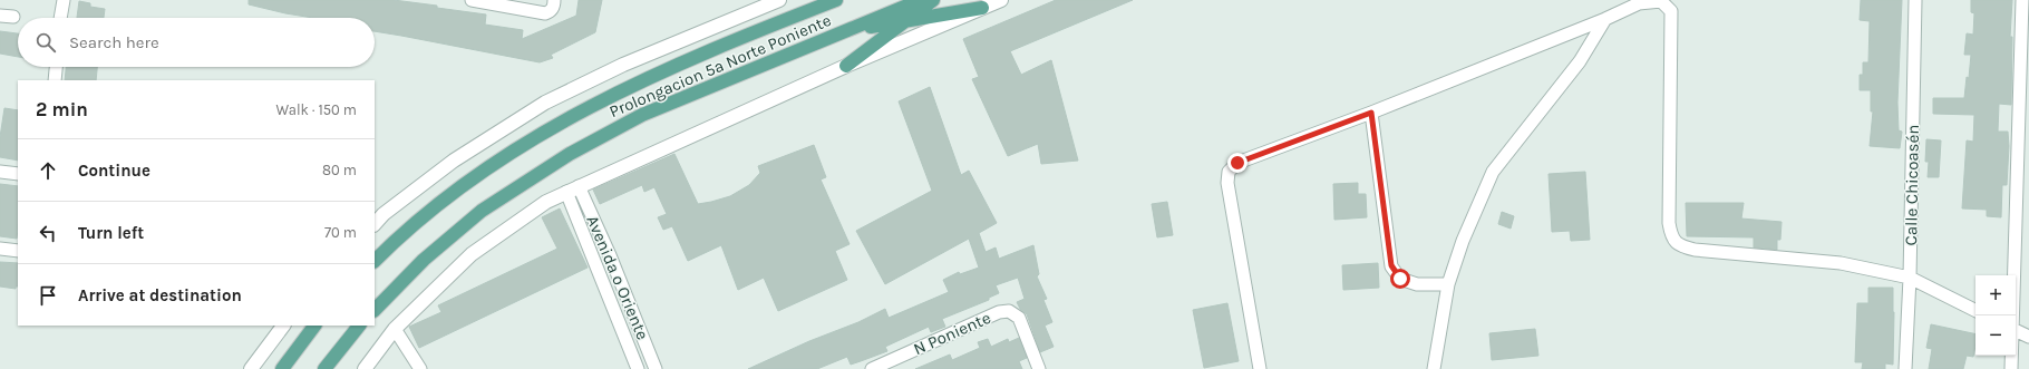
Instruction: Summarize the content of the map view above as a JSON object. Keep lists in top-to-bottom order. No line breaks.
{"streets":{"main road":["Prolongacion 5a Norte Poniente"],"street":["Calle Chicoasén","Avenida o Oriente","N Poniente"]},"page":{"search":"Search here","heading":["2 min","Walk · 150 m"],"list":[["Continue","80 m"],["Turn left","70 m"],"Arrive at destination"],"map_buttons":["+","−"]}}
